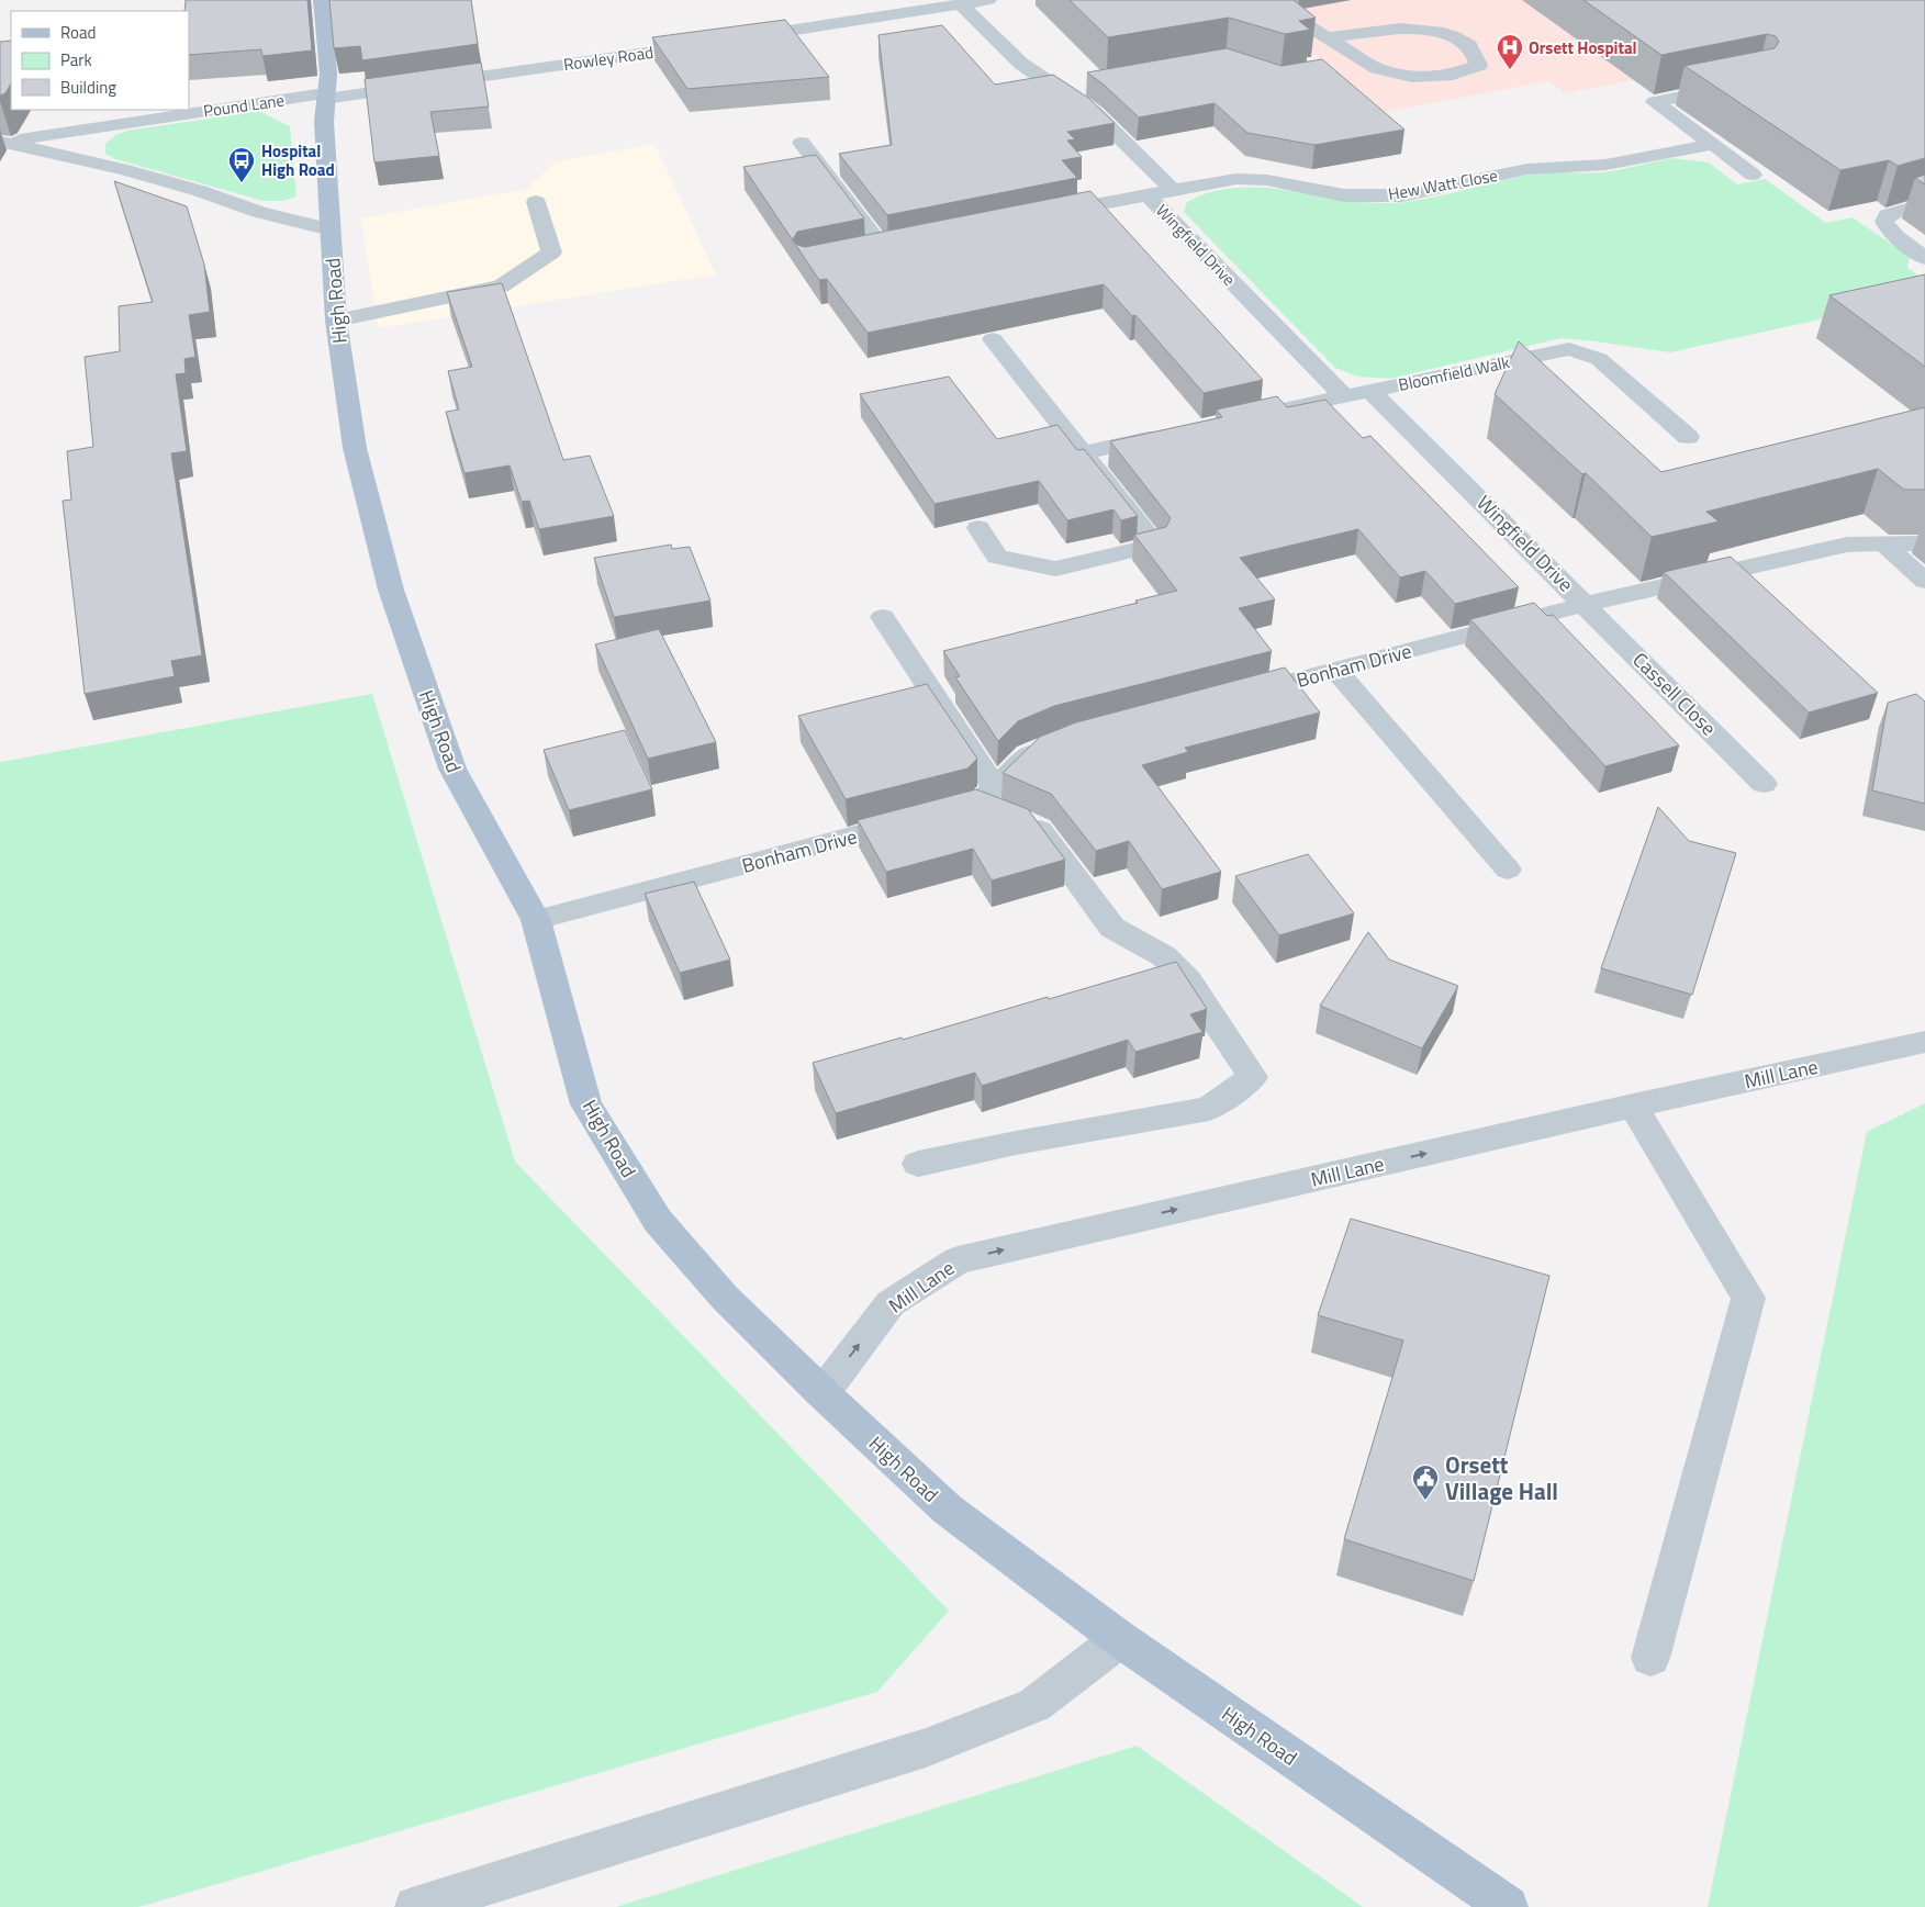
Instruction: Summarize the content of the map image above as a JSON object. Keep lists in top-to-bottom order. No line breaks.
{"streets":{"main road":["High Road"],"street":["Rowley Road","Pound Lane","Hew Watt Close","Wingfield Drive","Bloomfield Walk","Bonham Drive","Cassell Close","Mill Lane"]},"crossings":[["Rowley Road","Pound Lane"],["Rowley Road","High Road"],["Pound Lane","High Road"],["Hew Watt Close","Wingfield Drive"],["Wingfield Drive","Bloomfield Walk"],["Wingfield Drive","Bonham Drive"],["Wingfield Drive","Cassell Close"],["High Road","Bonham Drive"],["High Road","Mill Lane"],["Bonham Drive","Cassell Close"]],"one_way":["Mill Lane"],"places":{"hospital":["Orsett Hospital"],"bus stop":["Hospital High Road"],"public building":["Orsett Village Hall"]},"legend":["Road","Park","Building"]}
